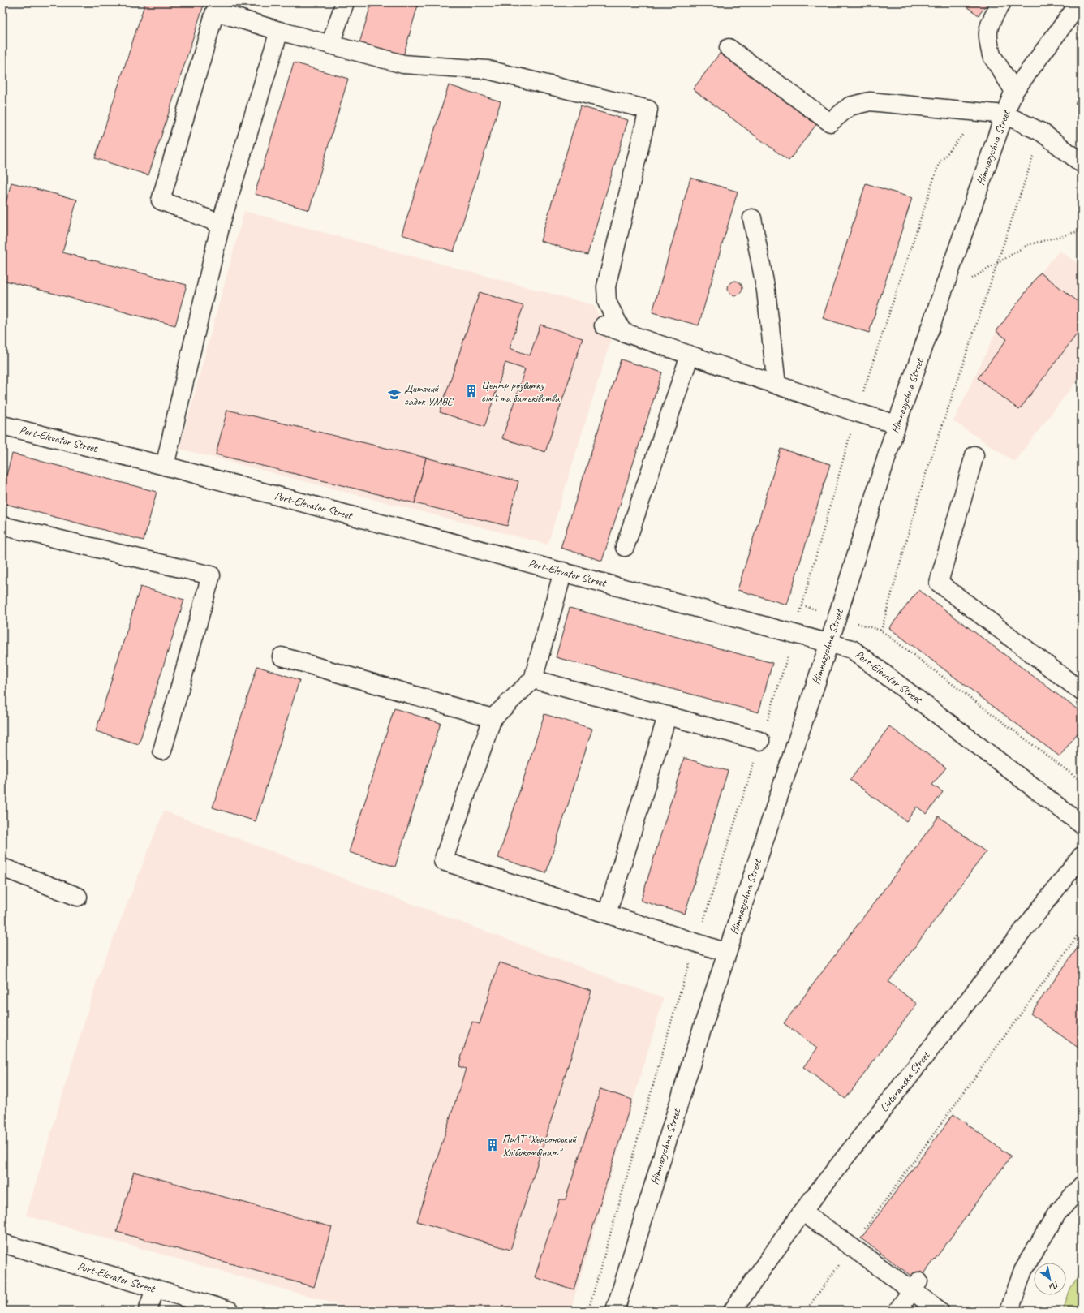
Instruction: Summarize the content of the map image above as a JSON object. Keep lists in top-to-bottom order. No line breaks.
{"streets":{"street":["Himnazychna Street","Port-Elevator Street","Liuteranska Street"]},"crossings":[["Himnazychna Street","Port-Elevator Street"]],"places":{"building":["Центр розвитку сім'ї та батьківства","ПрАТ \"Херсонський Хлібокомбінат\""],"school or university":["Дитячий садок УМВС"]},"north":"bottom right"}
